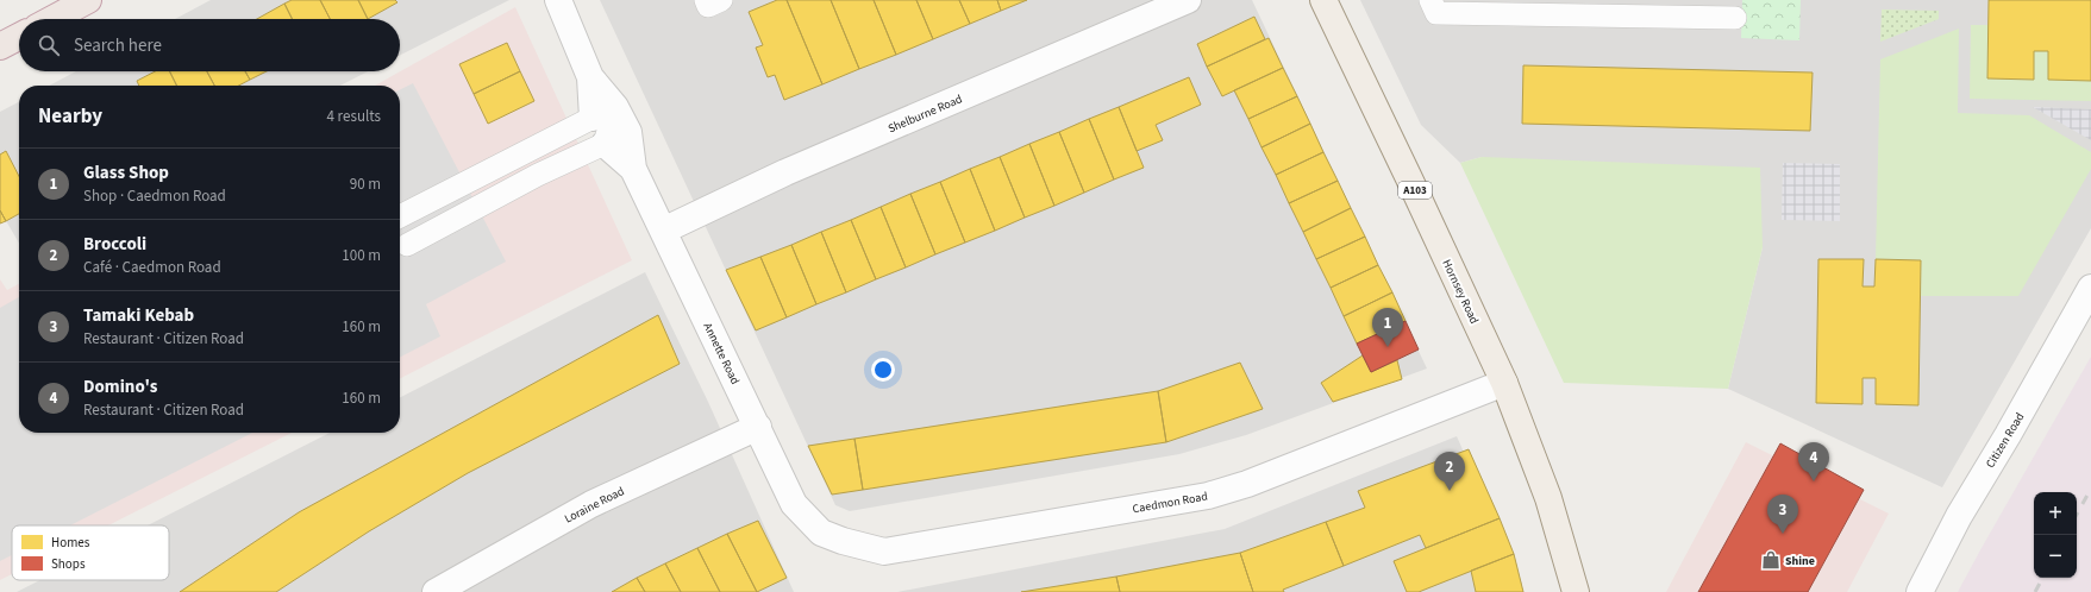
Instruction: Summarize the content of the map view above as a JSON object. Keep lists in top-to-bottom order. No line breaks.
{"streets":{"main road":["A103","Hornsey Road"],"street":["Shelburne Road","Annette Road","Citizen Road","Caedmon Road","Loraine Road"]},"crossings":[["Shelburne Road","Annette Road"],["Hornsey Road","Caedmon Road"],["Annette Road","Caedmon Road"],["Annette Road","Loraine Road"]],"places":{"shop":["Shine"]},"legend":["Homes","Shops"],"page":{"search":"Search here","heading":["Nearby","4 results"],"list":[{"mark":"1","name":"Glass Shop","note":"Shop · Caedmon Road","value":"90 m"},{"mark":"2","name":"Broccoli","note":"Café · Caedmon Road","value":"100 m"},{"mark":"3","name":"Tamaki Kebab","note":"Restaurant · Citizen Road","value":"160 m"},{"mark":"4","name":"Domino's","note":"Restaurant · Citizen Road","value":"160 m"}],"pins":["1","4","2","3"],"map_buttons":["+","−"]}}
